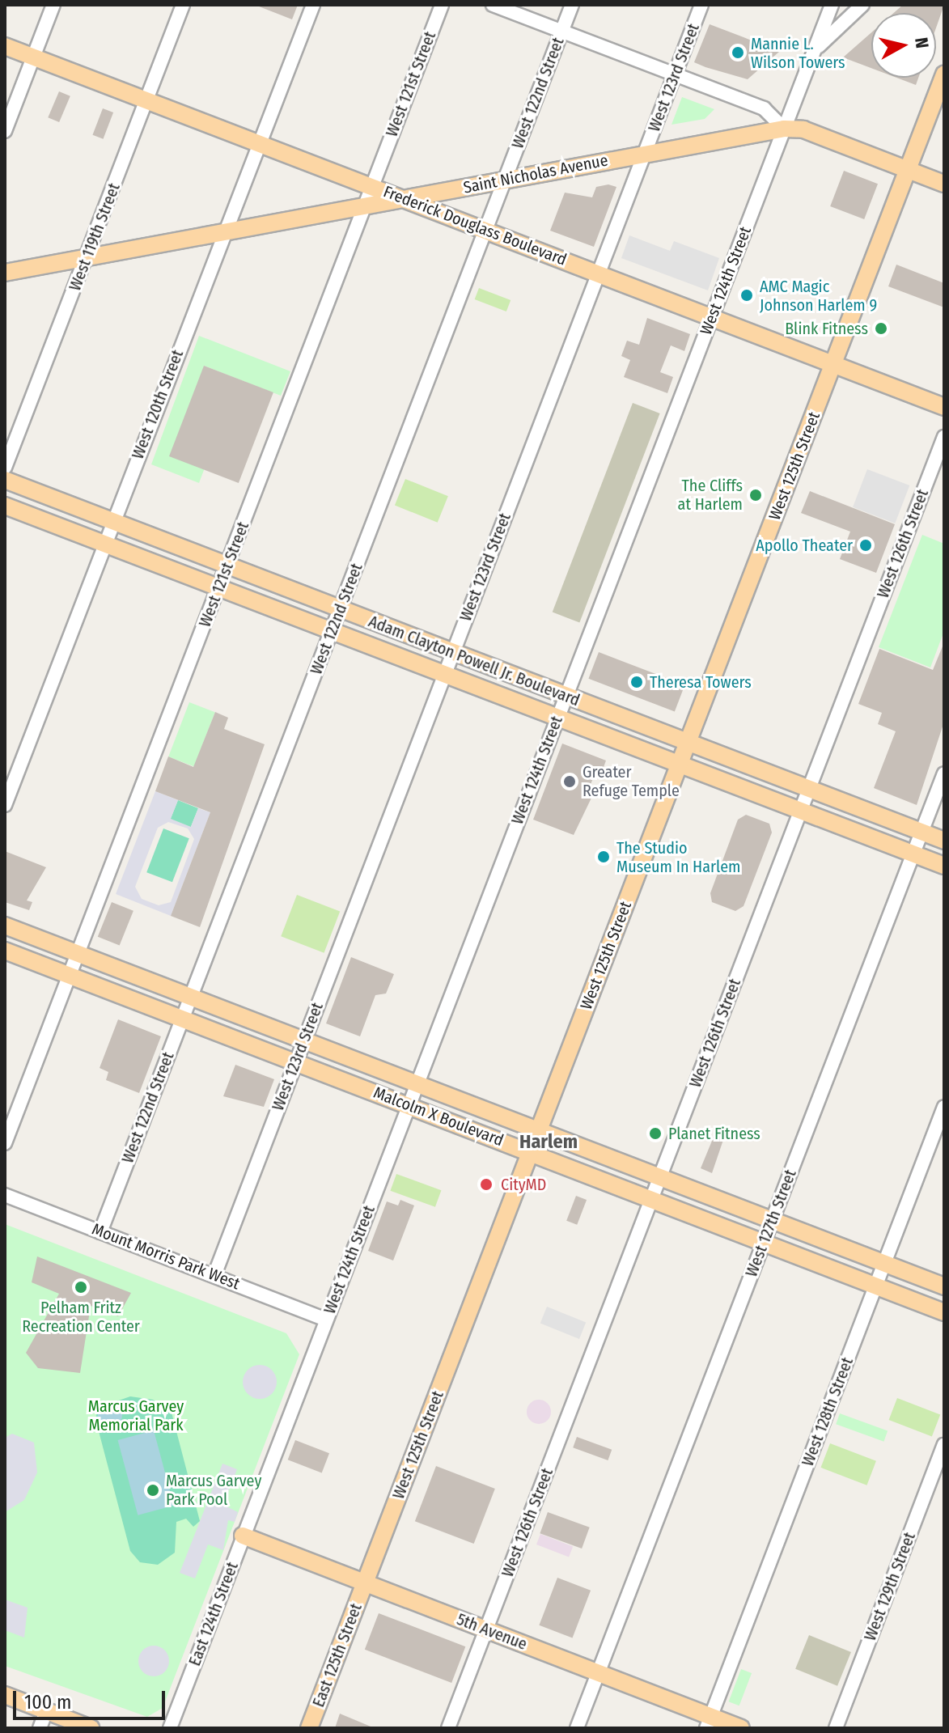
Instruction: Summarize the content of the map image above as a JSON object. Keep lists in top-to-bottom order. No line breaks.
{"streets":{"main road":["Saint Nicholas Avenue","Frederick Douglass Boulevard","West 125th Street","Adam Clayton Powell Jr. Boulevard","Malcolm X Boulevard","5th Avenue","East 125th Street"],"street":["West 123rd Street","West 121st Street","West 122nd Street","West 119th Street","West 124th Street","West 120th Street","West 126th Street","West 127th Street","Mount Morris Park West","West 128th Street","West 129th Street","East 124th Street"]},"crossings":[["West 123rd Street","Saint Nicholas Avenue"],["West 123rd Street","Frederick Douglass Boulevard"],["West 123rd Street","Adam Clayton Powell Jr. Boulevard"],["West 123rd Street","Malcolm X Boulevard"],["West 123rd Street","Mount Morris Park West"],["West 121st Street","Saint Nicholas Avenue"],["West 121st Street","Frederick Douglass Boulevard"],["West 121st Street","Adam Clayton Powell Jr. Boulevard"],["West 121st Street","Malcolm X Boulevard"],["West 122nd Street","Saint Nicholas Avenue"],["West 122nd Street","Frederick Douglass Boulevard"],["West 122nd Street","Adam Clayton Powell Jr. Boulevard"],["West 122nd Street","Malcolm X Boulevard"],["West 122nd Street","Mount Morris Park West"],["Saint Nicholas Avenue","Frederick Douglass Boulevard"],["Saint Nicholas Avenue","West 119th Street"],["Saint Nicholas Avenue","West 124th Street"],["Saint Nicholas Avenue","West 120th Street"],["Saint Nicholas Avenue","West 125th Street"],["Frederick Douglass Boulevard","West 119th Street"],["Frederick Douglass Boulevard","West 124th Street"],["Frederick Douglass Boulevard","West 120th Street"],["Frederick Douglass Boulevard","West 125th Street"],["West 124th Street","Adam Clayton Powell Jr. Boulevard"],["West 124th Street","Malcolm X Boulevard"],["West 124th Street","Mount Morris Park West"],["West 124th Street","East 124th Street"],["West 124th Street","5th Avenue"],["West 120th Street","Adam Clayton Powell Jr. Boulevard"],["West 125th Street","Adam Clayton Powell Jr. Boulevard"],["West 125th Street","Malcolm X Boulevard"],["West 125th Street","5th Avenue"],["West 125th Street","East 125th Street"],["West 126th Street","Adam Clayton Powell Jr. Boulevard"],["West 126th Street","Malcolm X Boulevard"],["West 126th Street","5th Avenue"],["Adam Clayton Powell Jr. Boulevard","West 127th Street"],["Malcolm X Boulevard","West 127th Street"],["Malcolm X Boulevard","West 128th Street"],["West 127th Street","5th Avenue"],["West 128th Street","5th Avenue"],["East 124th Street","5th Avenue"],["5th Avenue","East 125th Street"]],"districts":["Harlem"],"parks":["Marcus Garvey Memorial Park"],"places":["Mannie L. Wilson Towers","AMC Magic Johnson Harlem 9","Blink Fitness","The Cliffs at Harlem","Apollo Theater","Theresa Towers","Greater Refuge Temple","The Studio Museum In Harlem","Planet Fitness","CityMD","Pelham Fritz Recreation Center","Marcus Garvey Park Pool"],"scale_bar":"100 m","north":"right"}
